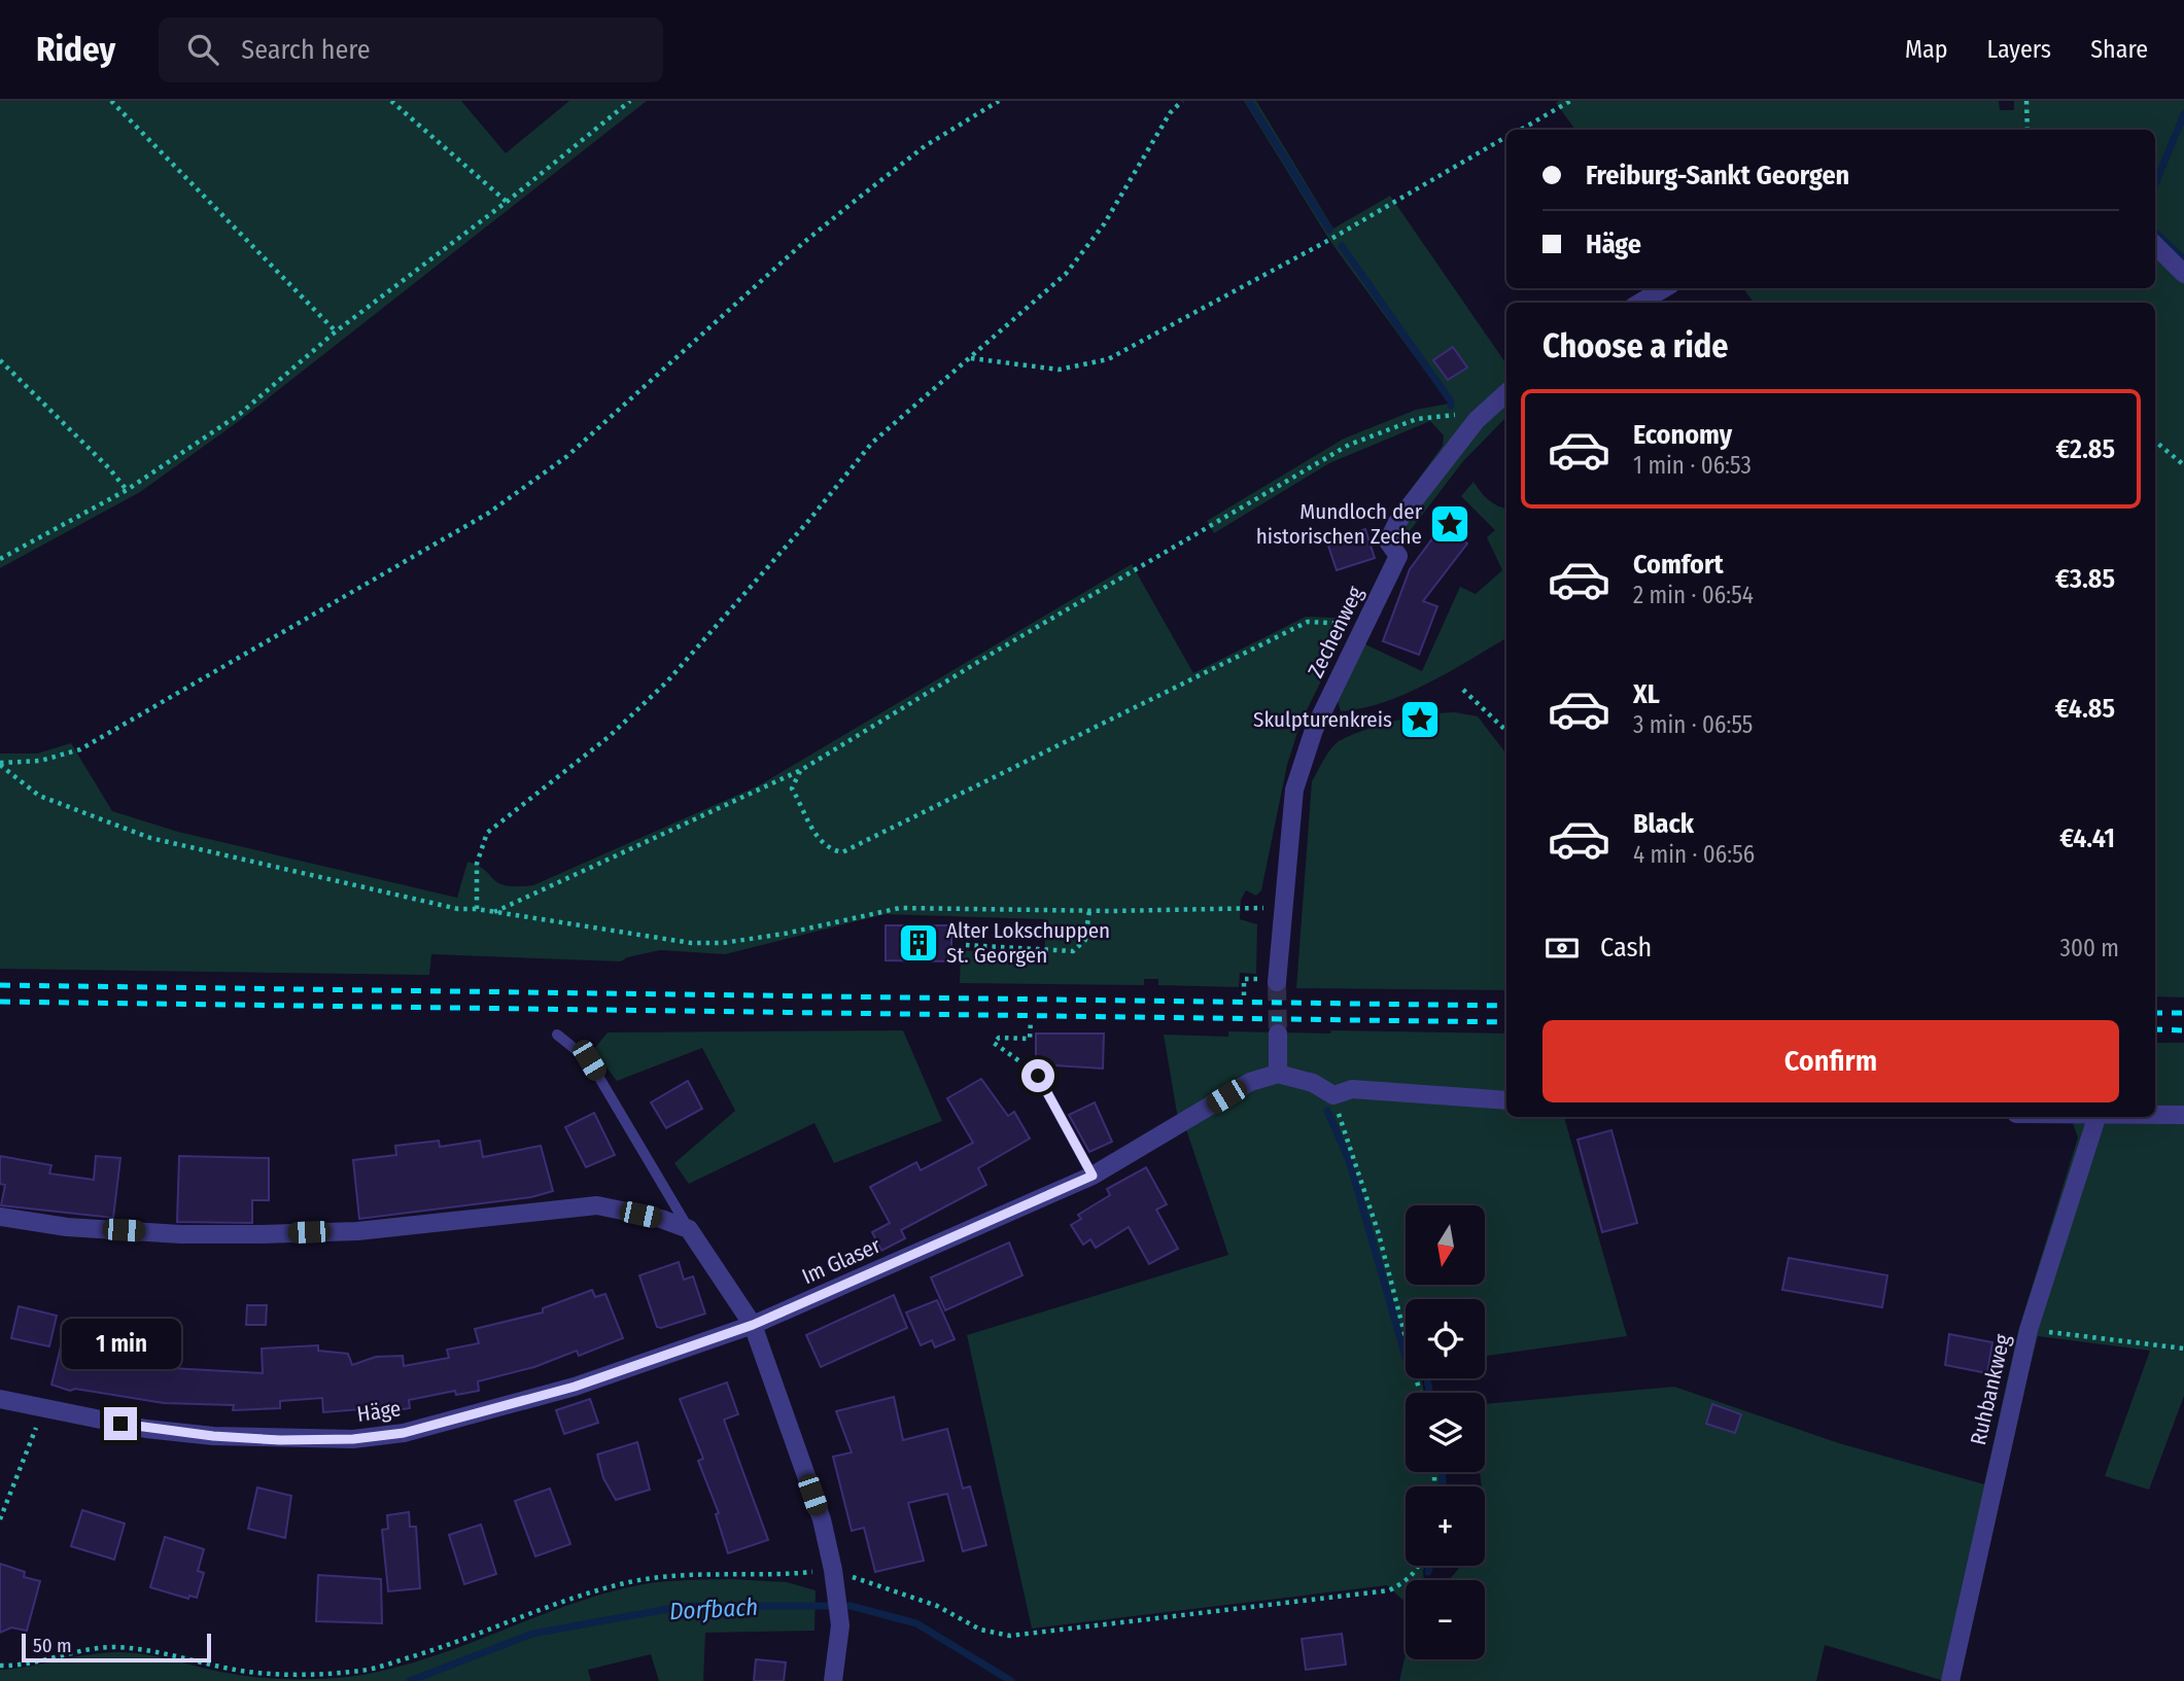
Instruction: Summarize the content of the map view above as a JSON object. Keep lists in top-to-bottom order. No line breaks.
{"streets":{"street":["Zechenweg","Im Glaser","Ruhbankweg","Häge"]},"crossings":[["Im Glaser","Häge"]],"water":["Dorfbach"],"places":{"place":["Mundloch der historischen Zeche","Skulpturenkreis"],"building":["Alter Lokschuppen St. Georgen"]},"scale_bar":"50 m","north":"bottom","page":{"header":"Ridey","search":"Search here","nav":["Map","Layers","Share"],"banner":["Freiburg-Sankt Georgen","Häge"],"heading":"Choose a ride","list":[{"name":"Economy","note":"1 min · 06:53","value":"€2.85"},{"name":"Comfort","note":"2 min · 06:54","value":"€3.85"},{"name":"XL","note":"3 min · 06:55","value":"€4.85"},{"name":"Black","note":"4 min · 06:56","value":"€4.41"}],"pay":["Cash","300 m"],"buttons":"Confirm","map_buttons":["+","−"],"bubble":"1 min","scale":"50 m"}}
